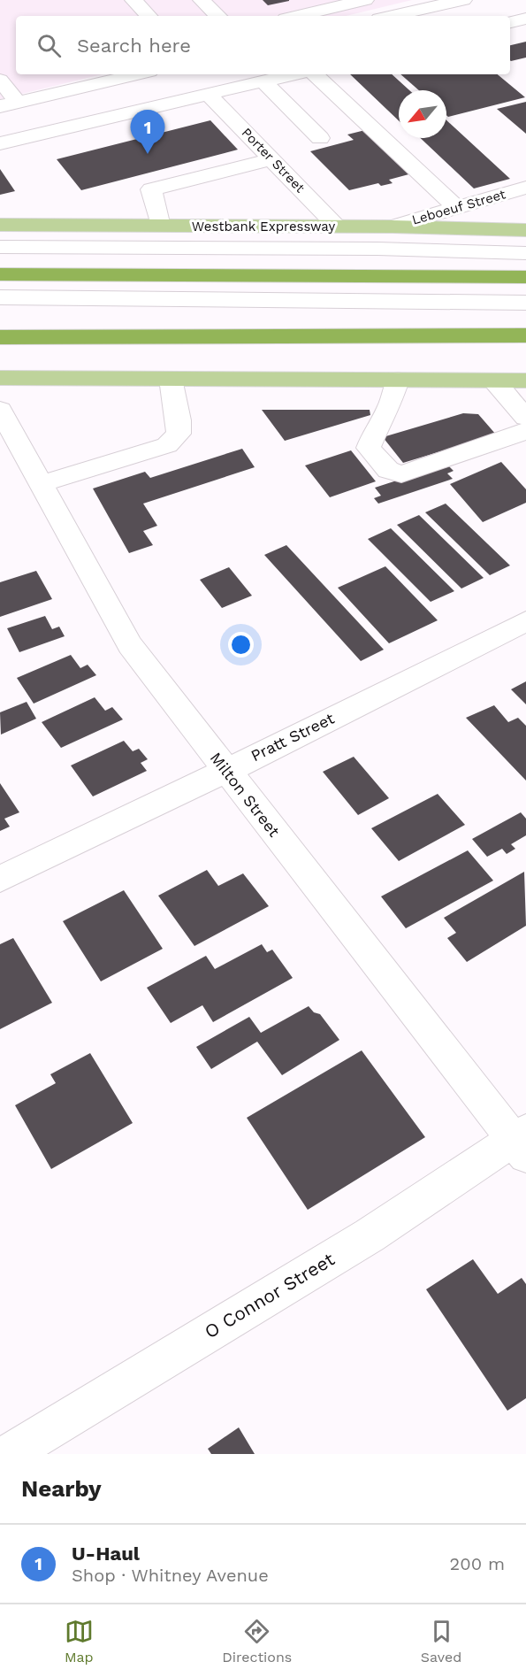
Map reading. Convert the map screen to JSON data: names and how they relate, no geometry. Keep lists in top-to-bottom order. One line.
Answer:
{"streets":{"main road":["Westbank Expressway"],"street":["Porter Street","Leboeuf Street","Pratt Street","Milton Street","O Connor Street"]},"crossings":[["Porter Street","Westbank Expressway"],["Leboeuf Street","Westbank Expressway"],["Pratt Street","Milton Street"],["Milton Street","O Connor Street"]],"north":"bottom left","page":{"search":"Search here","pins":"1","heading":"Nearby","list":[{"mark":"1","name":"U-Haul","note":"Shop · Whitney Avenue","value":"200 m"}],"nav":["Map","Directions","Saved"]}}
